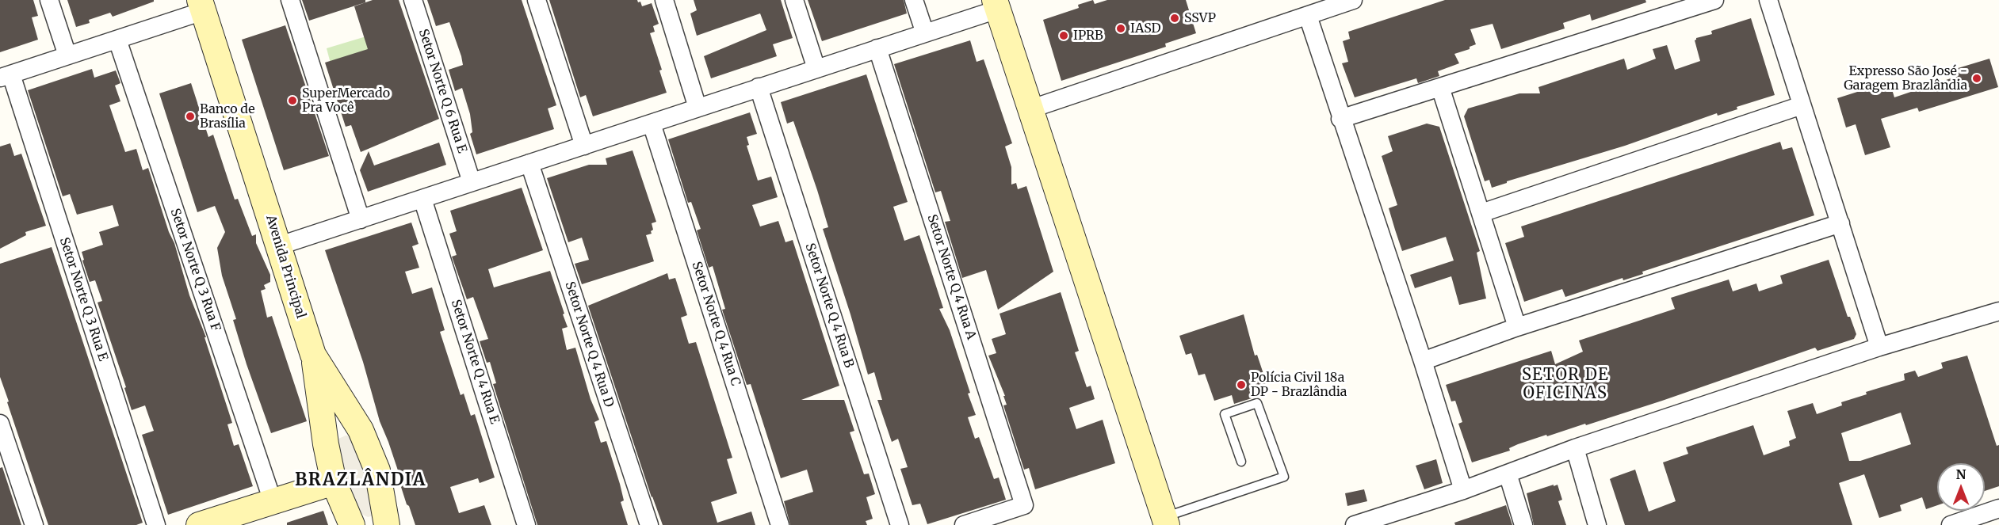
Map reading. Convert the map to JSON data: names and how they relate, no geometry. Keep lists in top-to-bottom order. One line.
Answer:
{"streets":{"street":["Setor Norte Q 6 Rua E","Avenida Principal","Setor Norte Q 3 Rua F","Setor Norte Q 4 Rua A","Setor Norte Q 3 Rua E","Setor Norte Q 4 Rua B","Setor Norte Q 4 Rua C","Setor Norte Q 4 Rua D","Setor Norte Q 4 Rua E"]},"districts":["SETOR DE OFICINAS","BRAZLÂNDIA"],"places":["SSVP","IASD","IPRB","Expresso São José - Garagem Brazlândia","SuperMercado Pra Você","Banco de Brasília","Polícia Civil 18a DP - Brazlândia"],"north":"top"}
